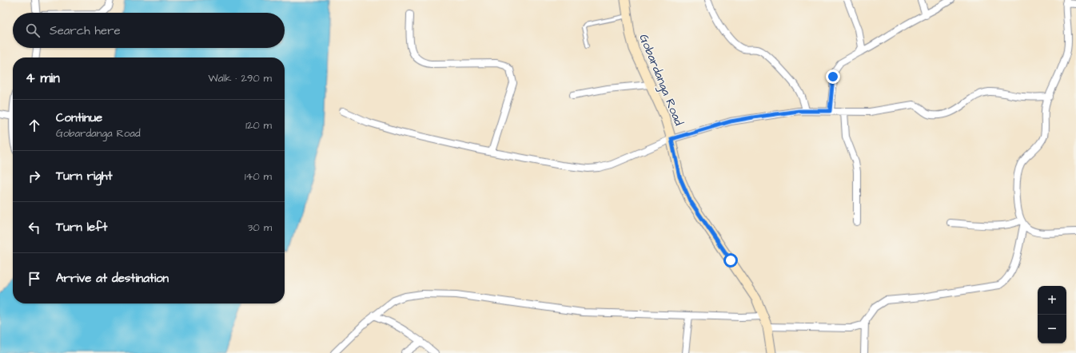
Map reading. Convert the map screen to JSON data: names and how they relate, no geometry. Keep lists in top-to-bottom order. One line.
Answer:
{"streets":{"main road":["Gobardanga Road"]},"page":{"search":"Search here","heading":["4 min","Walk · 290 m"],"list":[["Continue","Gobardanga Road","120 m"],["Turn right","140 m"],["Turn left","30 m"],"Arrive at destination"],"map_buttons":["+","−"]}}
